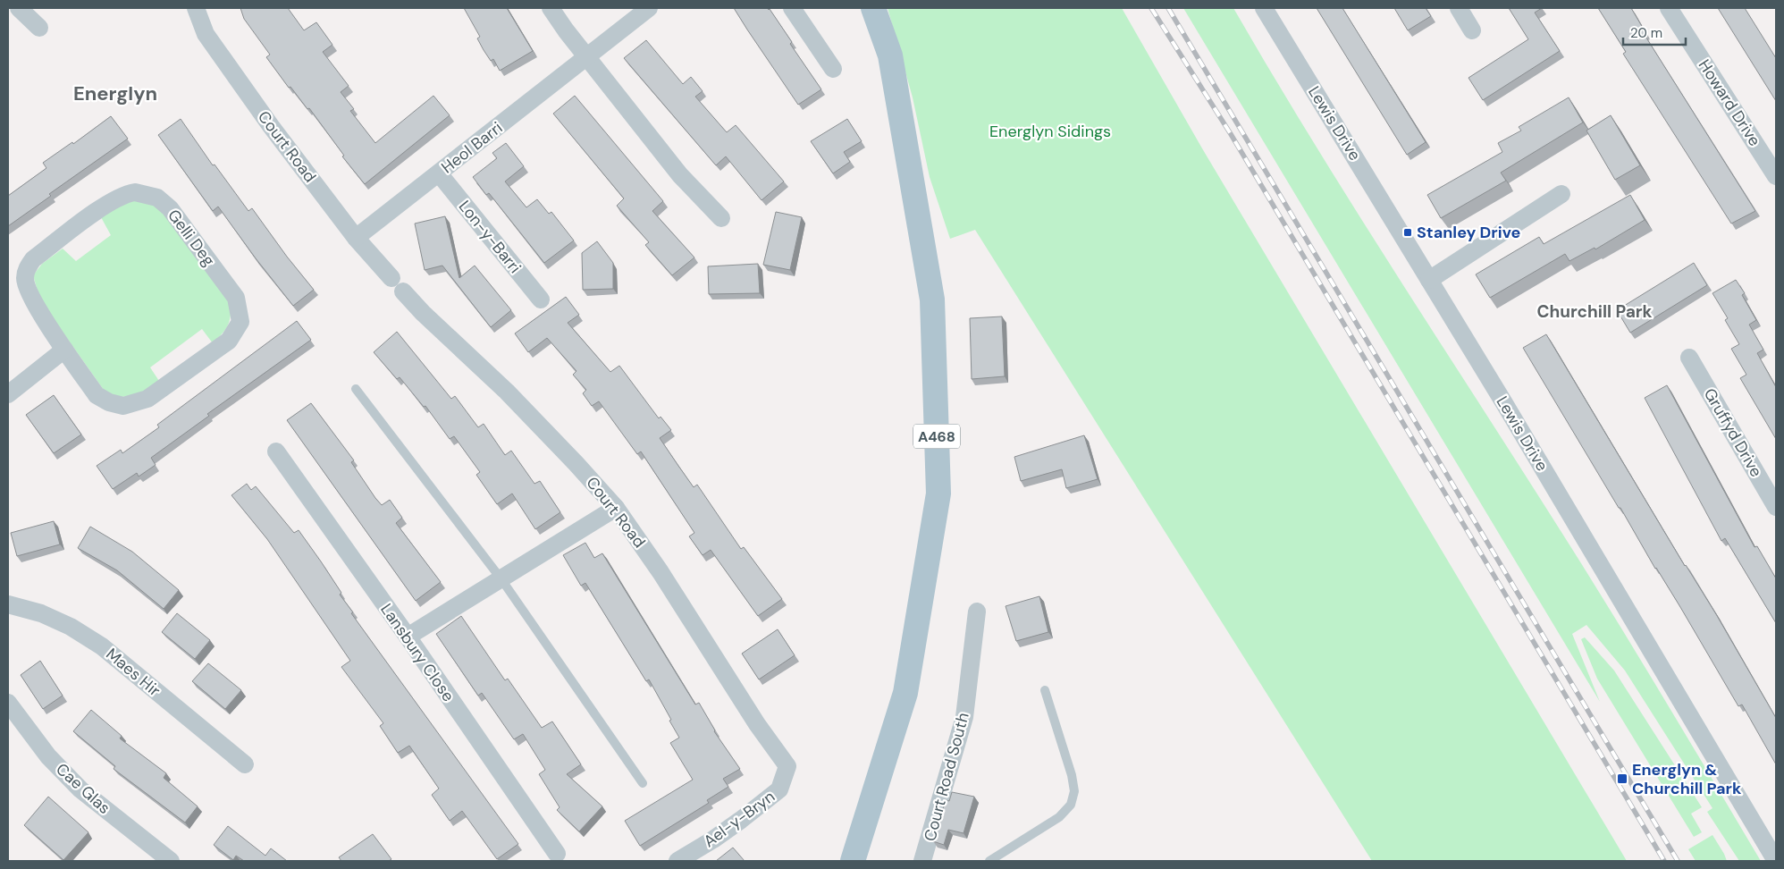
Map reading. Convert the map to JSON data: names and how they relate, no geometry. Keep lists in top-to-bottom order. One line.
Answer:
{"streets":{"main road":["A468"],"street":["Howard Drive","Lewis Drive","Court Road","Heol Barri","Lon-y-Barri","Gelli Deg","Gruffyd Drive","Lansbury Close","Maes Hir","Court Road South","Cae Glas","Ael-y-Bryn"]},"crossings":[["Court Road","Heol Barri"],["Court Road","Ael-y-Bryn"],["Heol Barri","Lon-y-Barri"]],"districts":["Energlyn","Churchill Park"],"parks":["Energlyn Sidings"],"places":{"transit":["Stanley Drive","Energlyn & Churchill Park"]},"scale_bar":"20 m"}
